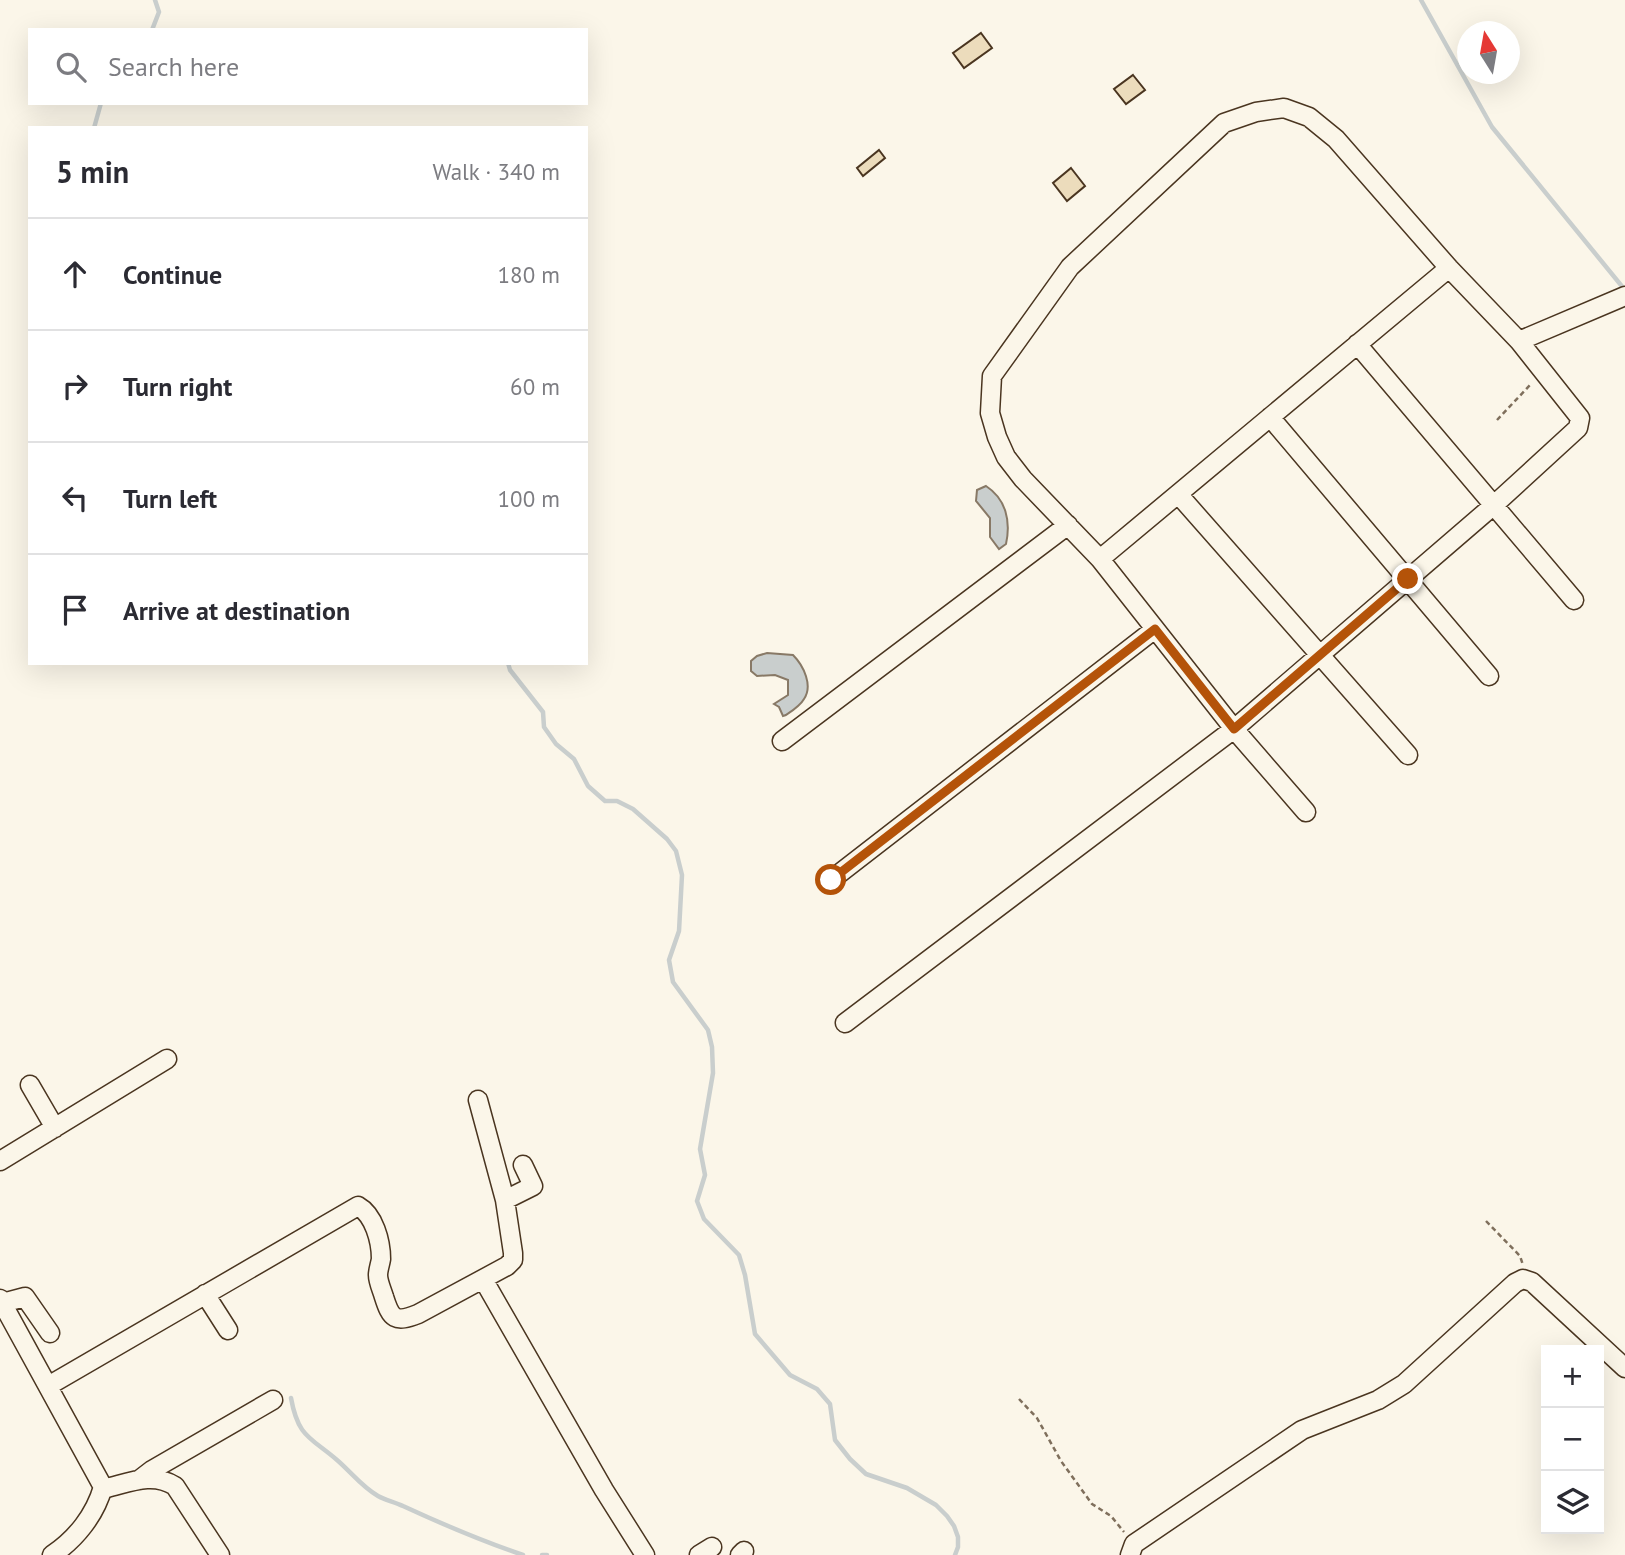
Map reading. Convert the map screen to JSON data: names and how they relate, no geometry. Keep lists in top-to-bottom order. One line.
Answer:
{"north":"top","page":{"search":"Search here","heading":["5 min","Walk · 340 m"],"list":[["Continue","180 m"],["Turn right","60 m"],["Turn left","100 m"],"Arrive at destination"],"map_buttons":["+","−"]}}
